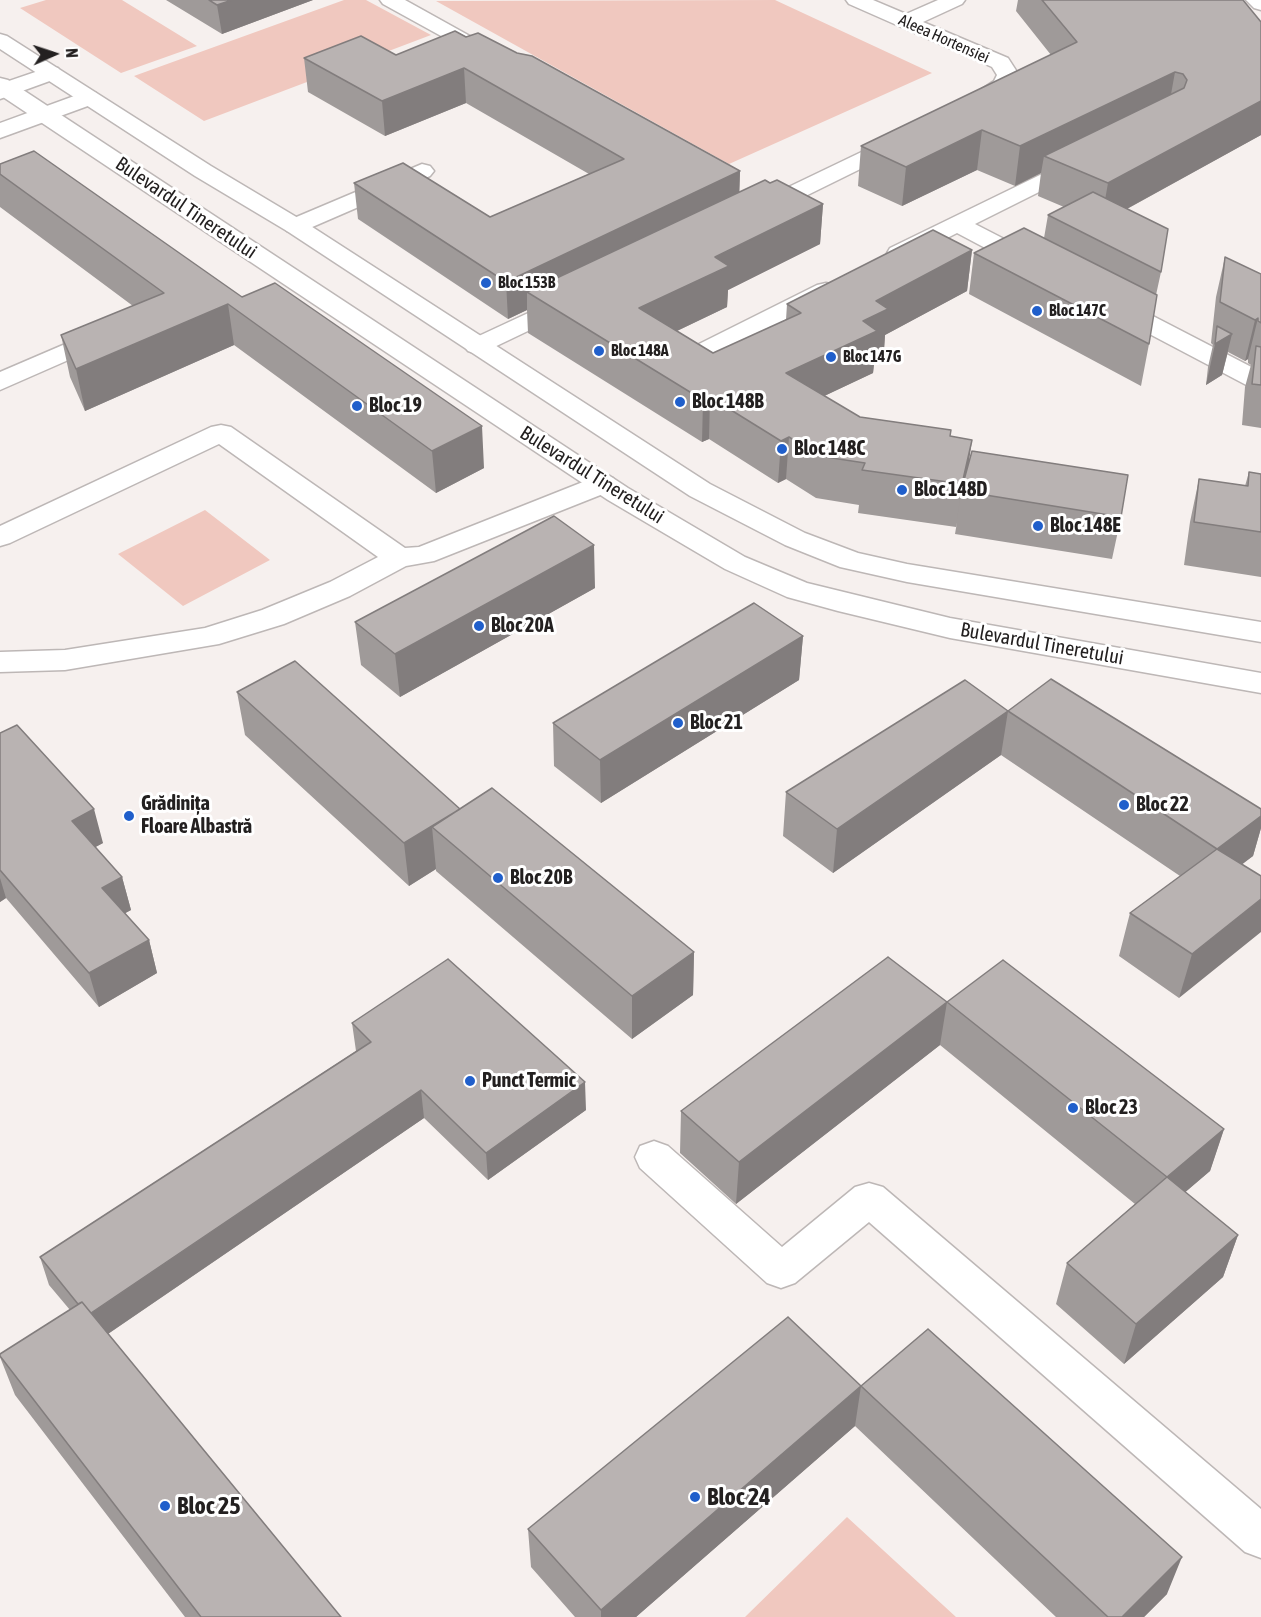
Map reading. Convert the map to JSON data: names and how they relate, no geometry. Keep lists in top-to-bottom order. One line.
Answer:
{"streets":{"main road":["Aleea Hortensiei","Bulevardul Tineretului"]},"places":["Bloc 153B","Bloc 147C","Bloc 148A","Bloc 147G","Bloc 148B","Bloc 19","Bloc 148C","Bloc 148D","Bloc 148E","Bloc 20A","Bloc 21","Bloc 22","Grădinița Floare Albastră","Bloc 20B","Punct Termic","Bloc 23","Bloc 24","Bloc 25"],"north":"right"}
